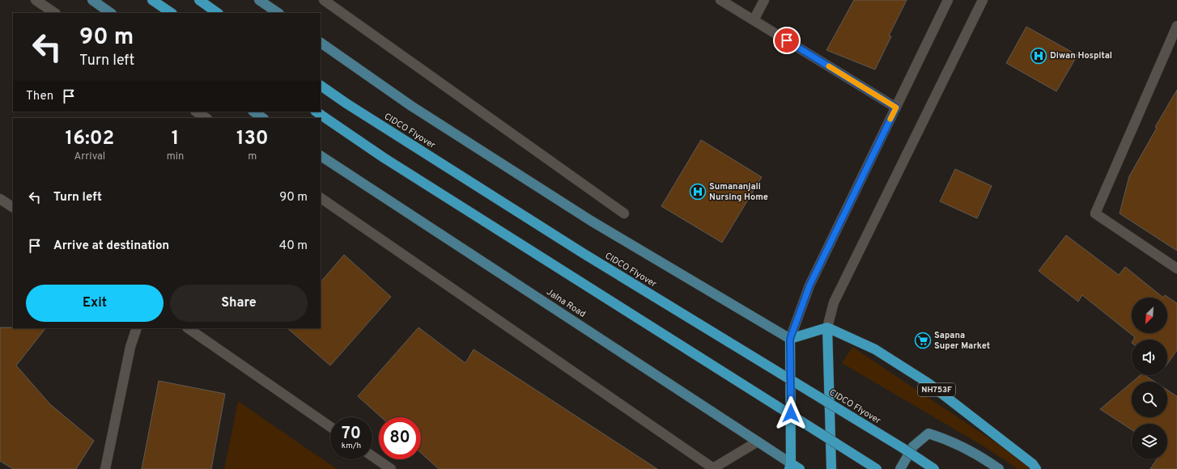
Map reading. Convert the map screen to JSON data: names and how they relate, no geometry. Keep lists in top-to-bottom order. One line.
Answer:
{"streets":{"highway":["CIDCO Flyover","Jalna Road","NH753F"]},"places":{"hospital":["Diwan Hospital","Sumananjali Nursing Home"],"supermarket":["Sapana Super Market"]},"north":"bottom left","page":{"turn":["90 m","Turn left"],"then":"Then","eta":["16:02","Arrival","1","min","130","m"],"list":[{"name":"Turn left","value":"90 m"},{"name":"Arrive at destination","value":"40 m"}],"buttons":["Exit","Share"],"speed":"70 km/h","limit":"80"}}
